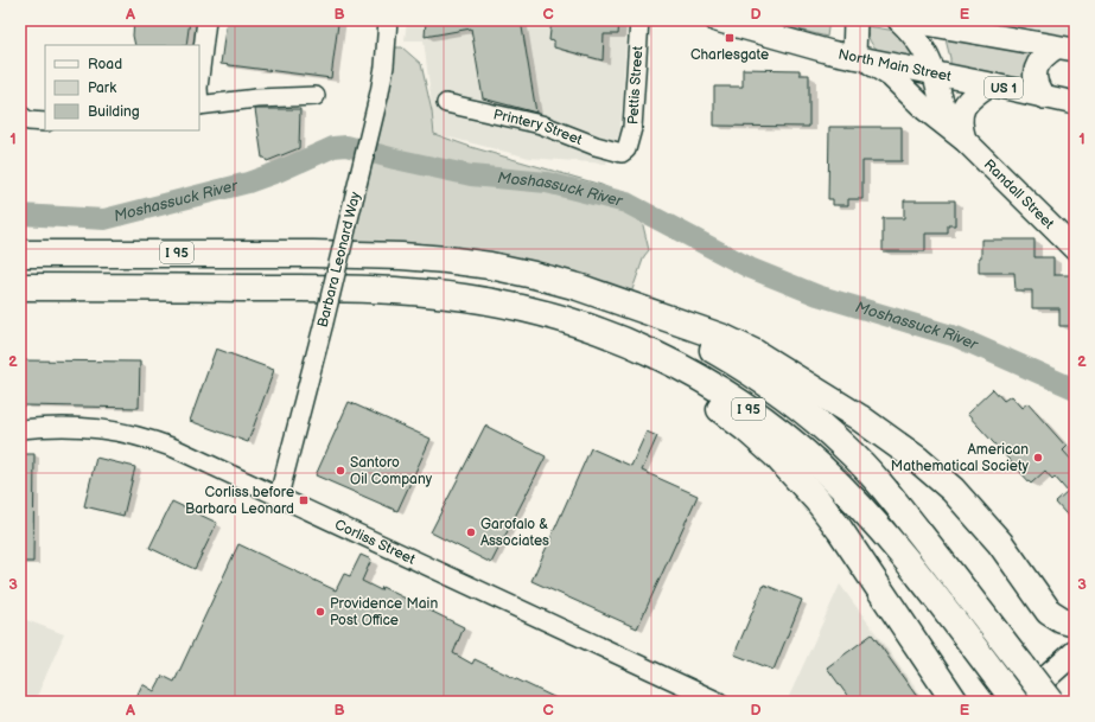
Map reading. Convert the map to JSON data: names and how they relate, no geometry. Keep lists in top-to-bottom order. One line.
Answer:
{"streets":{"highway":["I 95"],"main road":["North Main Street","US 1","Randall Street"],"street":["Pettis Street","Printery Street","Barbara Leonard Way","Corliss Street"]},"crossings":[["North Main Street","Randall Street"],["Pettis Street","Printery Street"],["Barbara Leonard Way","Corliss Street"]],"water":["Moshassuck River"],"places":{"transit":["Charlesgate","Corliss before Barbara Leonard"],"other":["American Mathematical Society","Santoro Oil Company","Garofalo & Associates","Providence Main Post Office"]},"legend":["Road","Park","Building"],"grid":{"columns":["A","B","C","D","E"],"rows":["1","2","3"]}}
